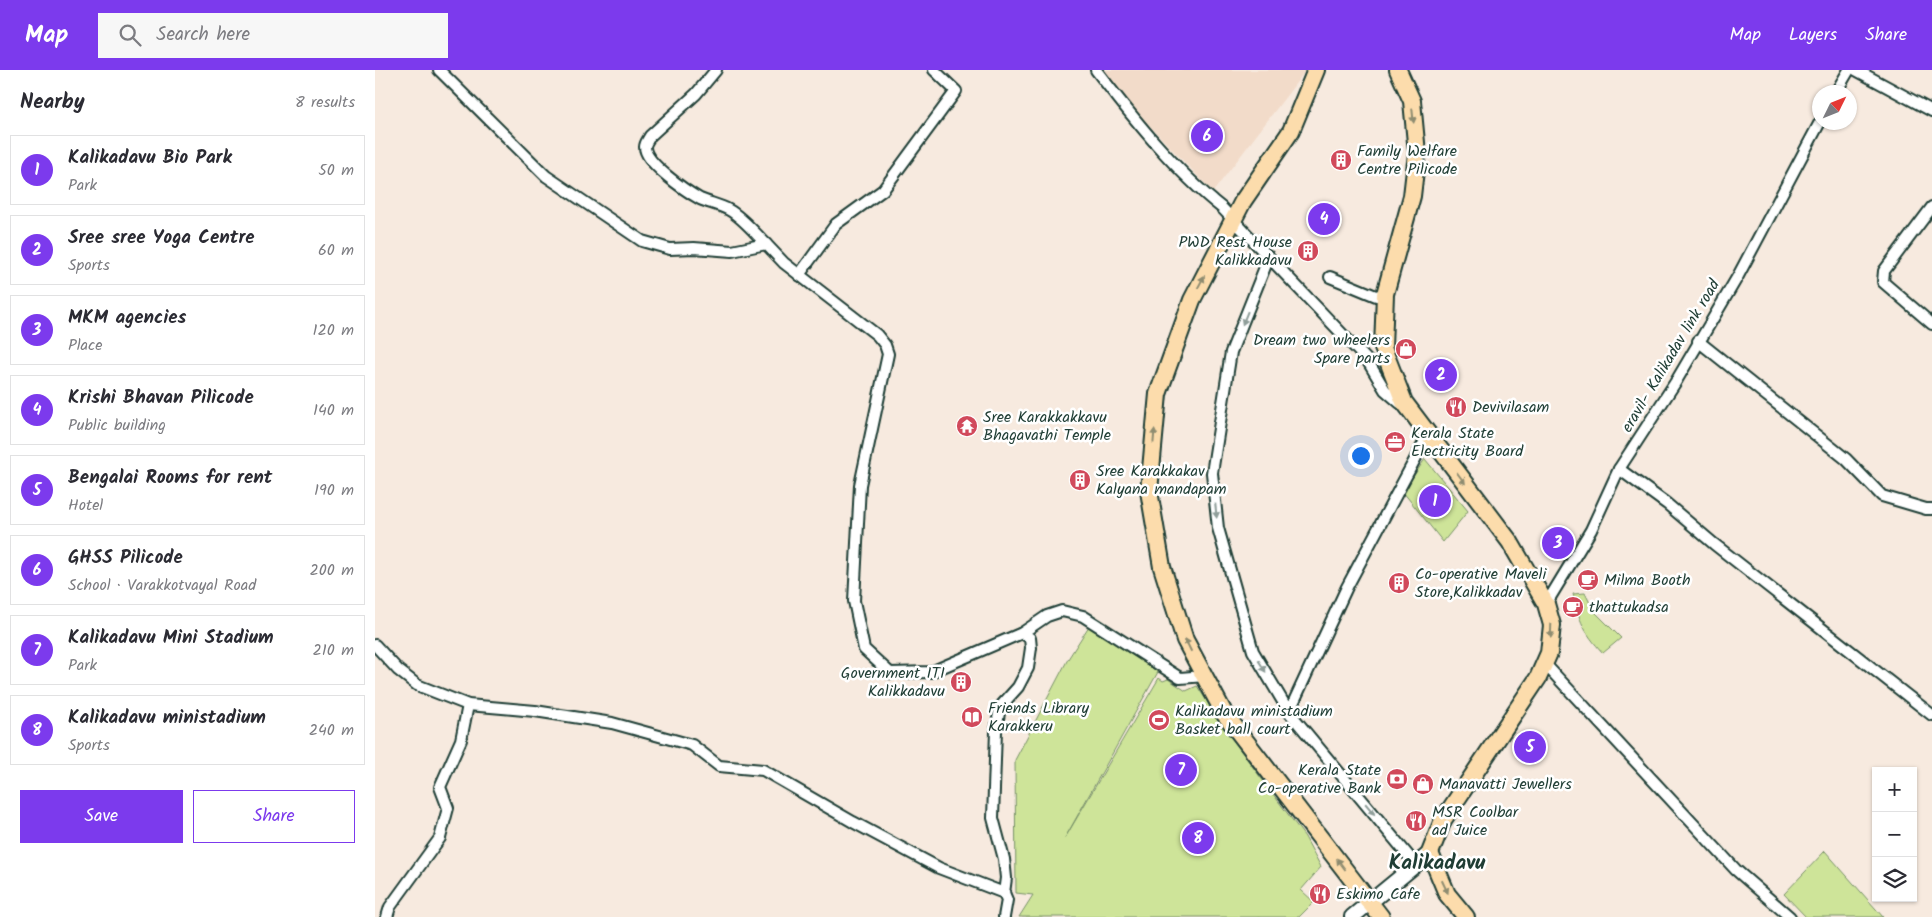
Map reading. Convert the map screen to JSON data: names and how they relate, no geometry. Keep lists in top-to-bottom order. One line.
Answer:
{"streets":{"street":["eravil- Kalikadav link road"]},"districts":["Kalikadavu"],"places":{"building":["Family Welfare Centre Pilicode","PWD Rest House Kalikkadavu","Sree Karakkakav Kalyana mandapam","Co-operative Maveli Store,Kalikkadav","Government ITI Kalikkadavu"],"shop":["Dream two wheelers Spare parts","Manavatti Jewellers"],"restaurant":["Devivilasam","MSR Coolbar ad Juice","Eskimo Cafe"],"temple":["Sree Karakkakkavu Bhagavathi Temple"],"office":["Kerala State Electricity Board"],"cafe":["Milma Booth","thattukadsa"],"library":["Friends Library Karakkeru"],"sports":["Kalikadavu ministadium Basket ball court"],"bank":["Kerala State Co-operative Bank"]},"north":"top right","page":{"header":"Map","search":"Search here","nav":["Map","Layers","Share"],"heading":["Nearby","8 results"],"pins":["6","4","2","1","3","5","7","8"],"list":[{"mark":"1","name":"Kalikadavu Bio Park","note":"Park","value":"50 m"},{"mark":"2","name":"Sree sree Yoga Centre","note":"Sports","value":"60 m"},{"mark":"3","name":"MKM agencies","note":"Place","value":"120 m"},{"mark":"4","name":"Krishi Bhavan Pilicode","note":"Public building","value":"140 m"},{"mark":"5","name":"Bengalai Rooms for rent","note":"Hotel","value":"190 m"},{"mark":"6","name":"GHSS Pilicode","note":"School · Varakkotvayal Road","value":"200 m"},{"mark":"7","name":"Kalikadavu Mini Stadium","note":"Park","value":"210 m"},{"mark":"8","name":"Kalikadavu ministadium","note":"Sports","value":"240 m"}],"map_buttons":["+","−"],"buttons":["Save","Share"]}}
